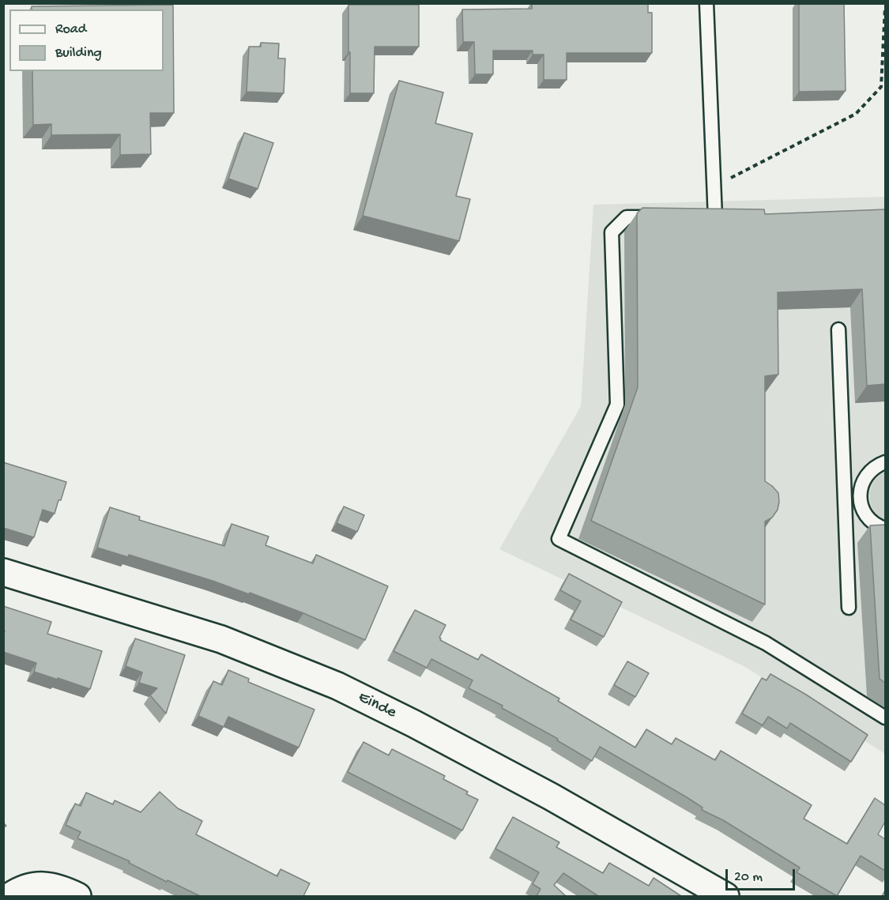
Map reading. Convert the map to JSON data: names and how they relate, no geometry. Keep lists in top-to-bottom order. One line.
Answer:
{"streets":{"street":["Einde"]},"legend":["Road","Building"],"scale_bar":"20 m"}
